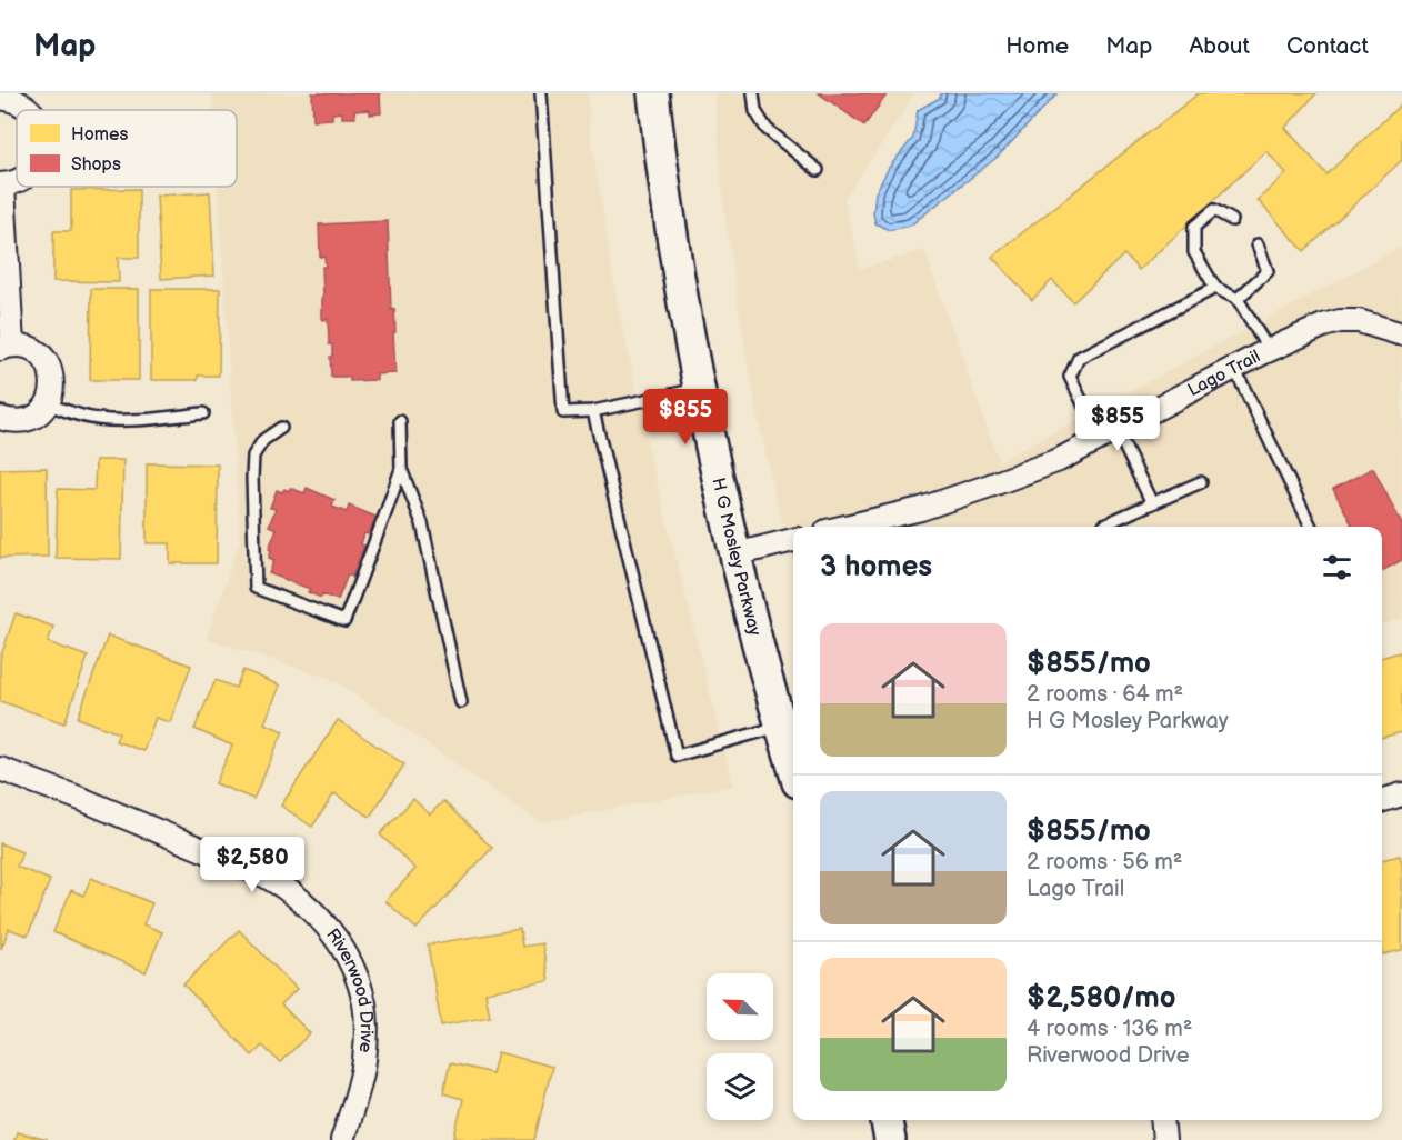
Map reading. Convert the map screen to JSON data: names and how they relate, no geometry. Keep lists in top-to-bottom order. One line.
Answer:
{"streets":{"main road":["H G Mosley Parkway"],"street":["Lago Trail","Riverwood Drive"]},"legend":["Homes","Shops"],"north":"top left","page":{"header":"Map","nav":["Home","Map","About","Contact"],"price":["$855","$855","$2,580"],"heading":"3 homes","list":[{"name":"$855/mo","note":"2 rooms · 64 m² · H G Mosley Parkway"},{"name":"$855/mo","note":"2 rooms · 56 m² · Lago Trail"},{"name":"$2,580/mo","note":"4 rooms · 136 m² · Riverwood Drive"}]}}
